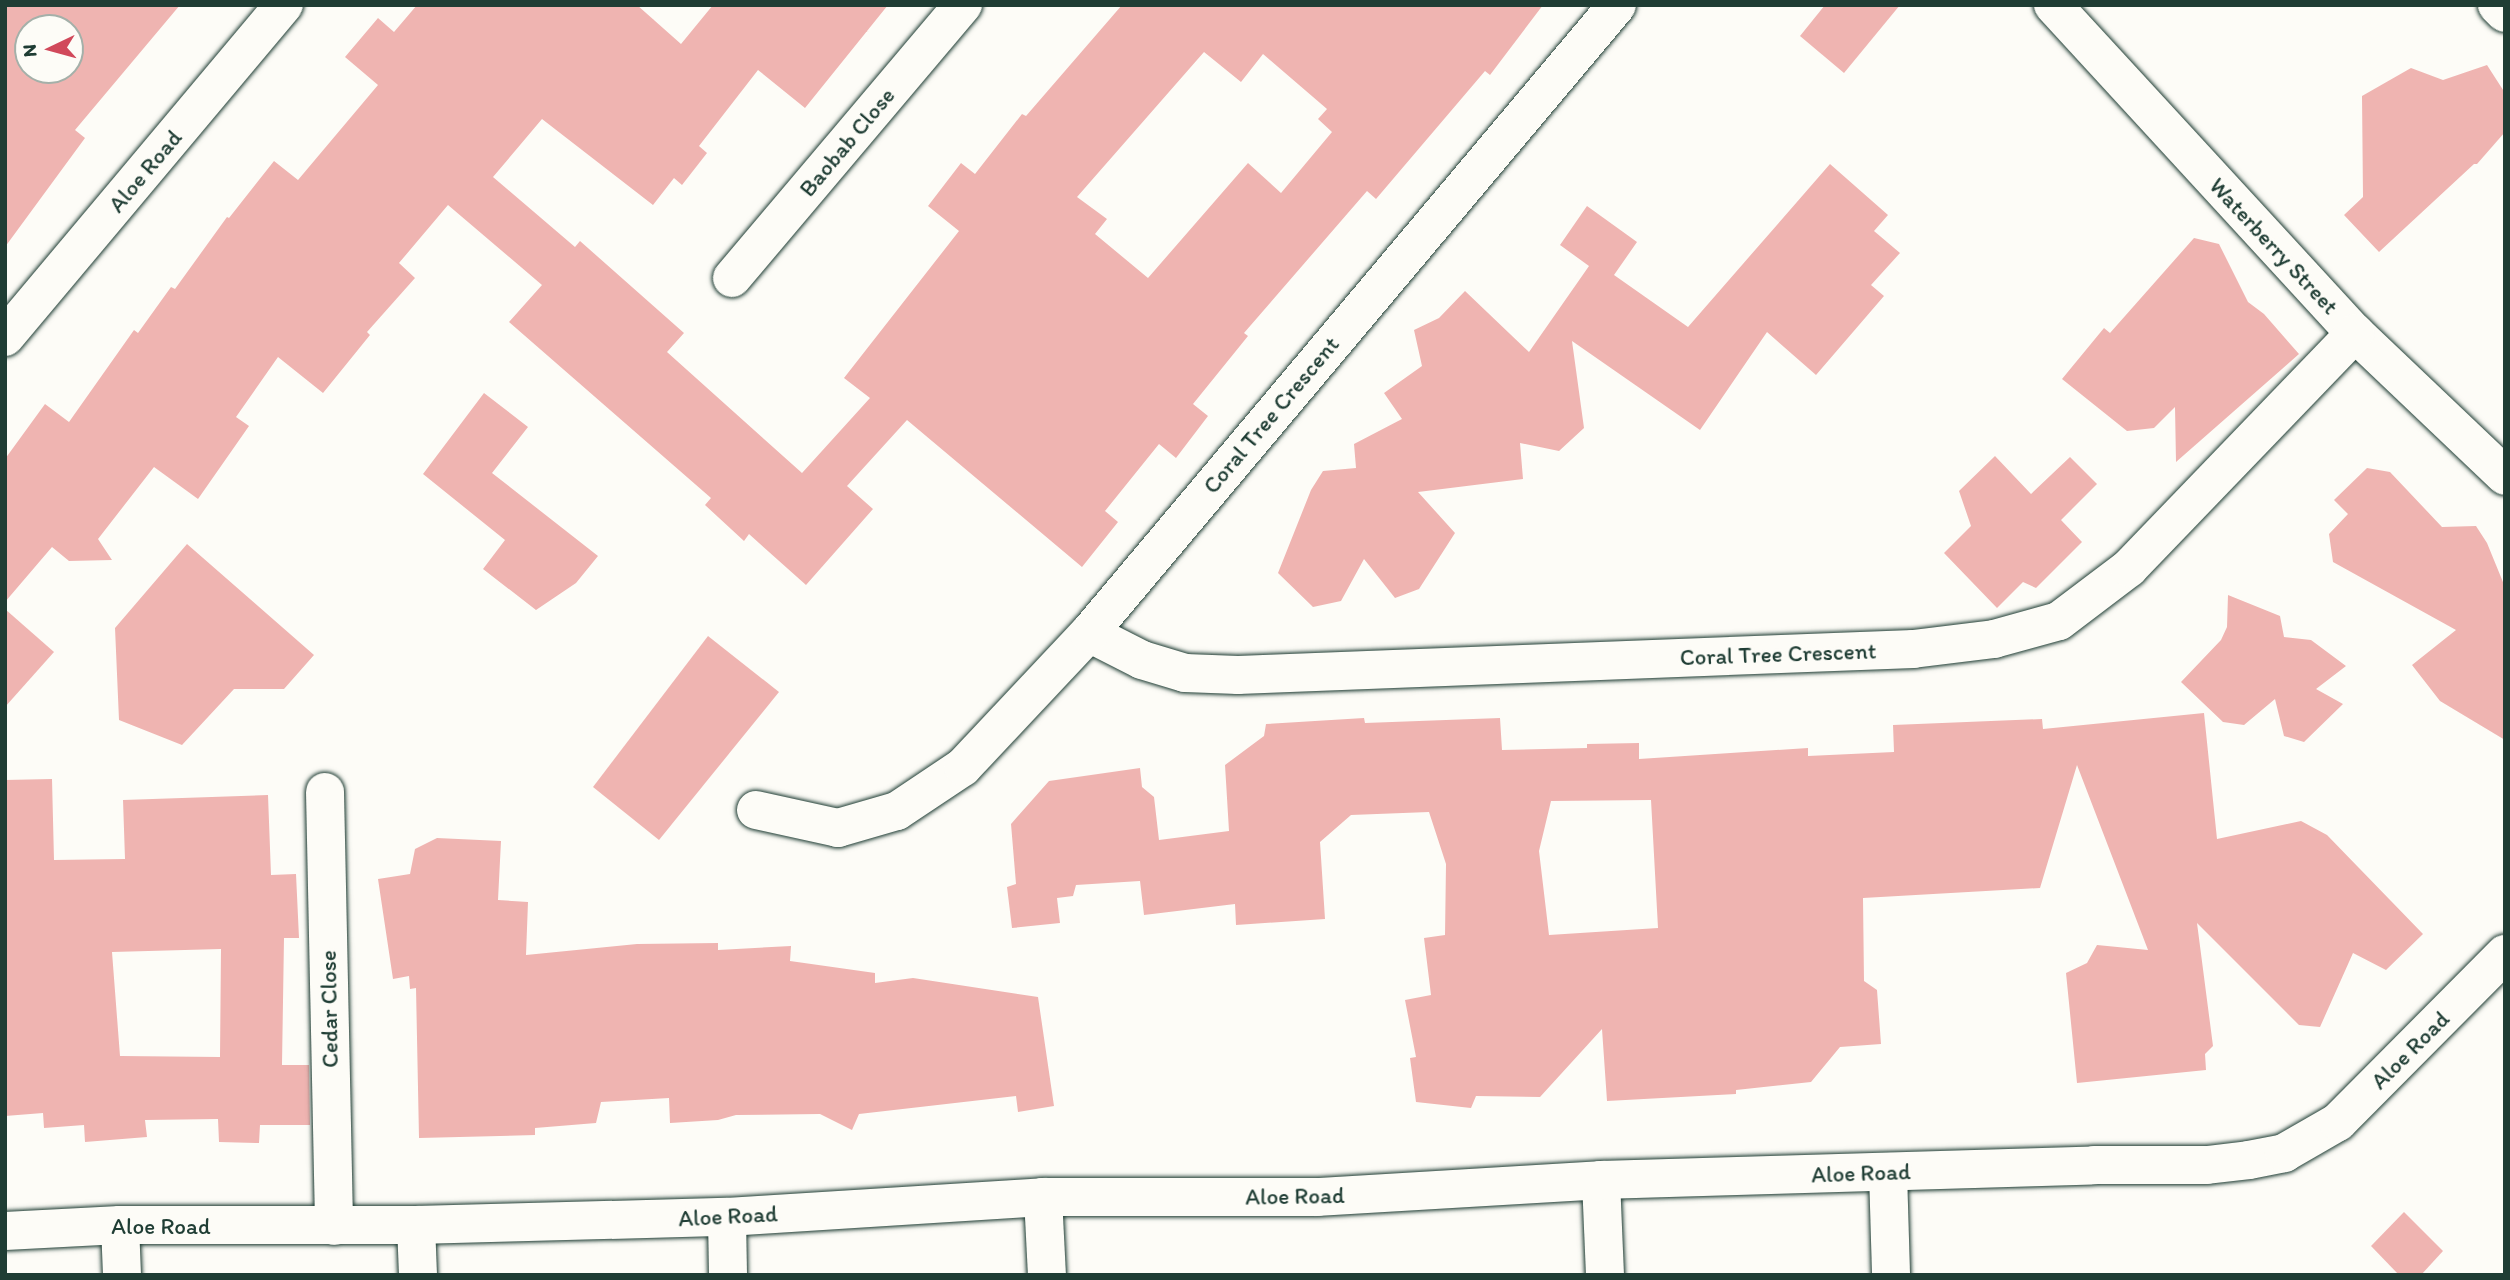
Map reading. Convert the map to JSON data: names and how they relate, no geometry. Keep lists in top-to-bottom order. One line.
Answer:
{"streets":{"street":["Baobab Close","Aloe Road","Waterberry Street","Coral Tree Crescent","Cedar Close"]},"crossings":[["Aloe Road","Cedar Close"],["Waterberry Street","Coral Tree Crescent"]],"north":"left"}
